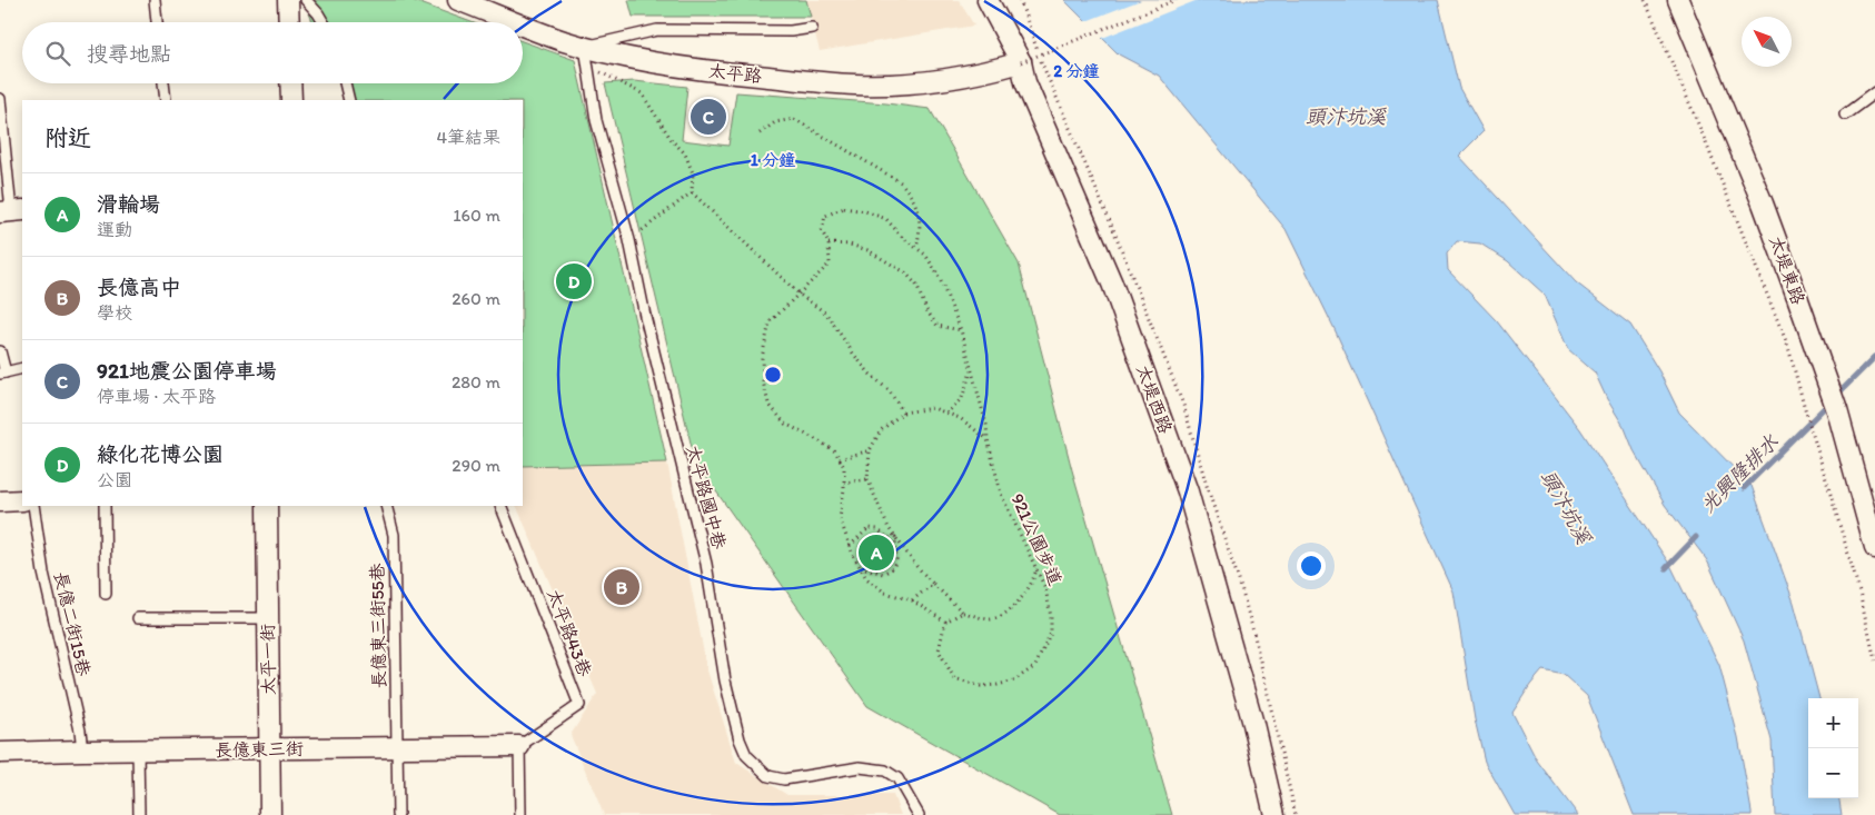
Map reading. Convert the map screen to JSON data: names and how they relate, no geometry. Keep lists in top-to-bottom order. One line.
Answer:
{"streets":{"street":["太平路","太堤東路","太堤西路","太平一街","長億東三街"],"lane":["太平路國中巷","長億二街15巷","長億東三街55巷","太平路43巷"],"path":["921公園步道"]},"crossings":[["太平路","太堤西路"],["太平路","太平路國中巷"],["長億二街15巷","長億東三街"],["長億東三街55巷","長億東三街"],["太平路43巷","長億東三街"],["太平一街","長億東三街"]],"water":["頭汴坑溪","光興隆排水"],"north":"top left","page":{"search":"搜尋地點","pins":["C","D","A","B"],"heading":["附近","4筆結果"],"list":[{"mark":"A","name":"滑輪場","note":"運動","value":"160 m"},{"mark":"B","name":"長億高中","note":"學校","value":"260 m"},{"mark":"C","name":"921地震公園停車場","note":"停車場 · 太平路","value":"280 m"},{"mark":"D","name":"綠化花博公園","note":"公園","value":"290 m"}],"map_buttons":["+","−"]},"rings":["2 分鐘","1 分鐘"]}
